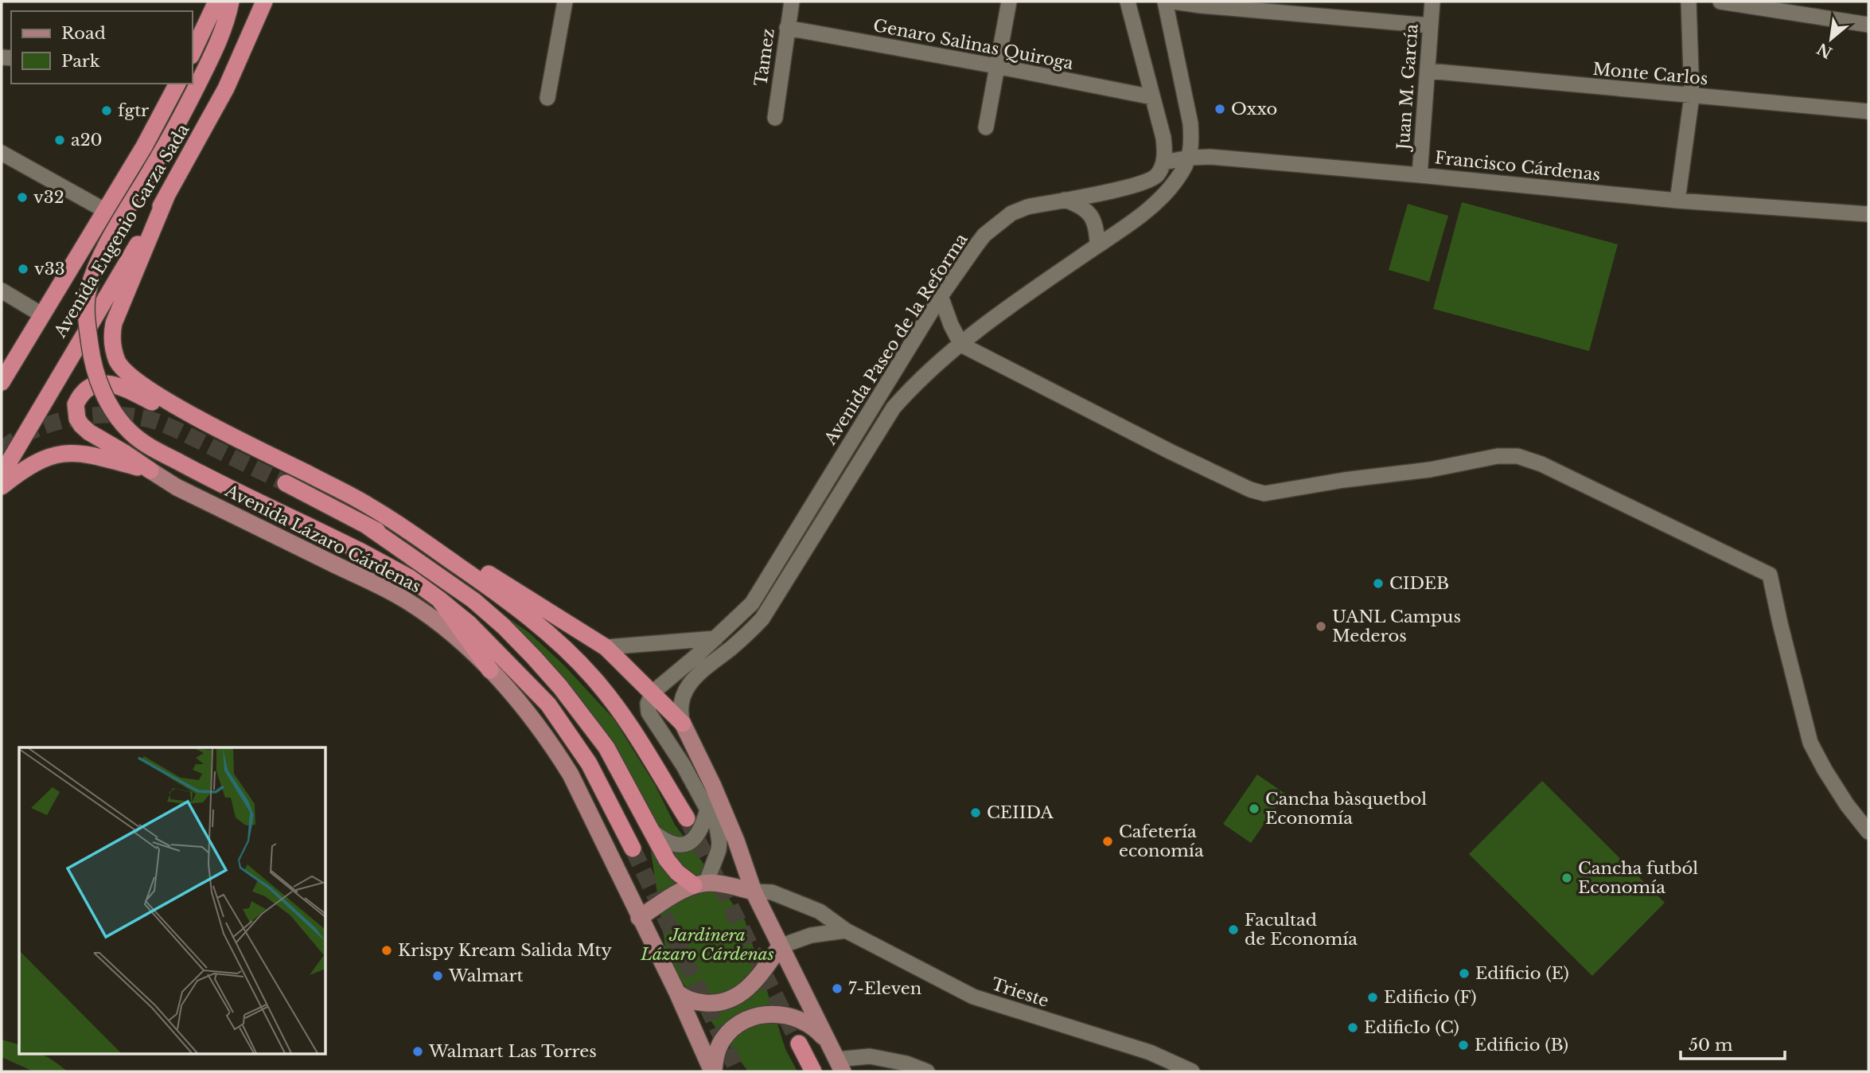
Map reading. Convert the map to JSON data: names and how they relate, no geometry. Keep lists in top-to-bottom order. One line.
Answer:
{"streets":{"highway":["Avenida Eugenio Garza Sada","Avenida Lázaro Cárdenas"],"street":["Genaro Salinas Quiroga","Tamez","Monte Carlos","Juan M. García","Francisco Cárdenas","Avenida Paseo de la Reforma","Trieste"]},"crossings":[["Genaro Salinas Quiroga","Tamez"],["Monte Carlos","Juan M. García"],["Juan M. García","Francisco Cárdenas"],["Francisco Cárdenas","Avenida Paseo de la Reforma"],["Avenida Lázaro Cárdenas","Trieste"]],"parks":["Jardinera Lázaro Cárdenas"],"places":["Oxxo","fgtr","a20","v32","v33","CIDEB","UANL Campus Mederos","Cancha bàsquetbol Economía","CEIIDA","Cafetería economía","Cancha futból Economía","Facultad de Economía","Krispy Kream Salida Mty","Edificio (E)","Walmart","7-Eleven","Edificio (F)","EdificIo (C)","Edificio (B)","Walmart Las Torres"],"legend":["Road","Park"],"scale_bar":"50 m","north":"bottom left"}
